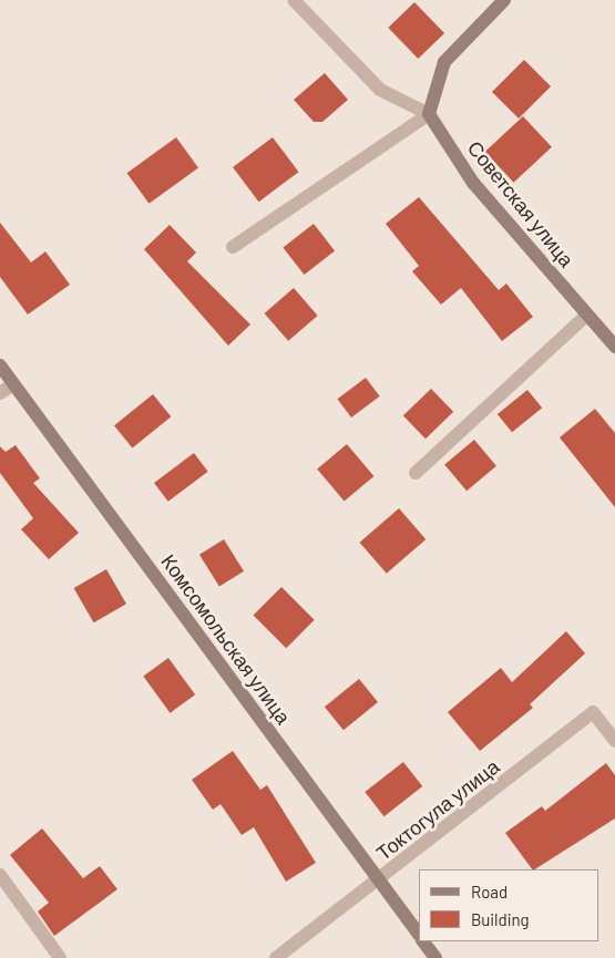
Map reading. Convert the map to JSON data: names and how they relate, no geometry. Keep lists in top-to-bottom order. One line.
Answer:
{"streets":{"street":["Советская улица","Комсомольская улица","Токтогула улица"]},"crossings":[["Комсомольская улица","Токтогула улица"]],"legend":["Road","Building"]}
